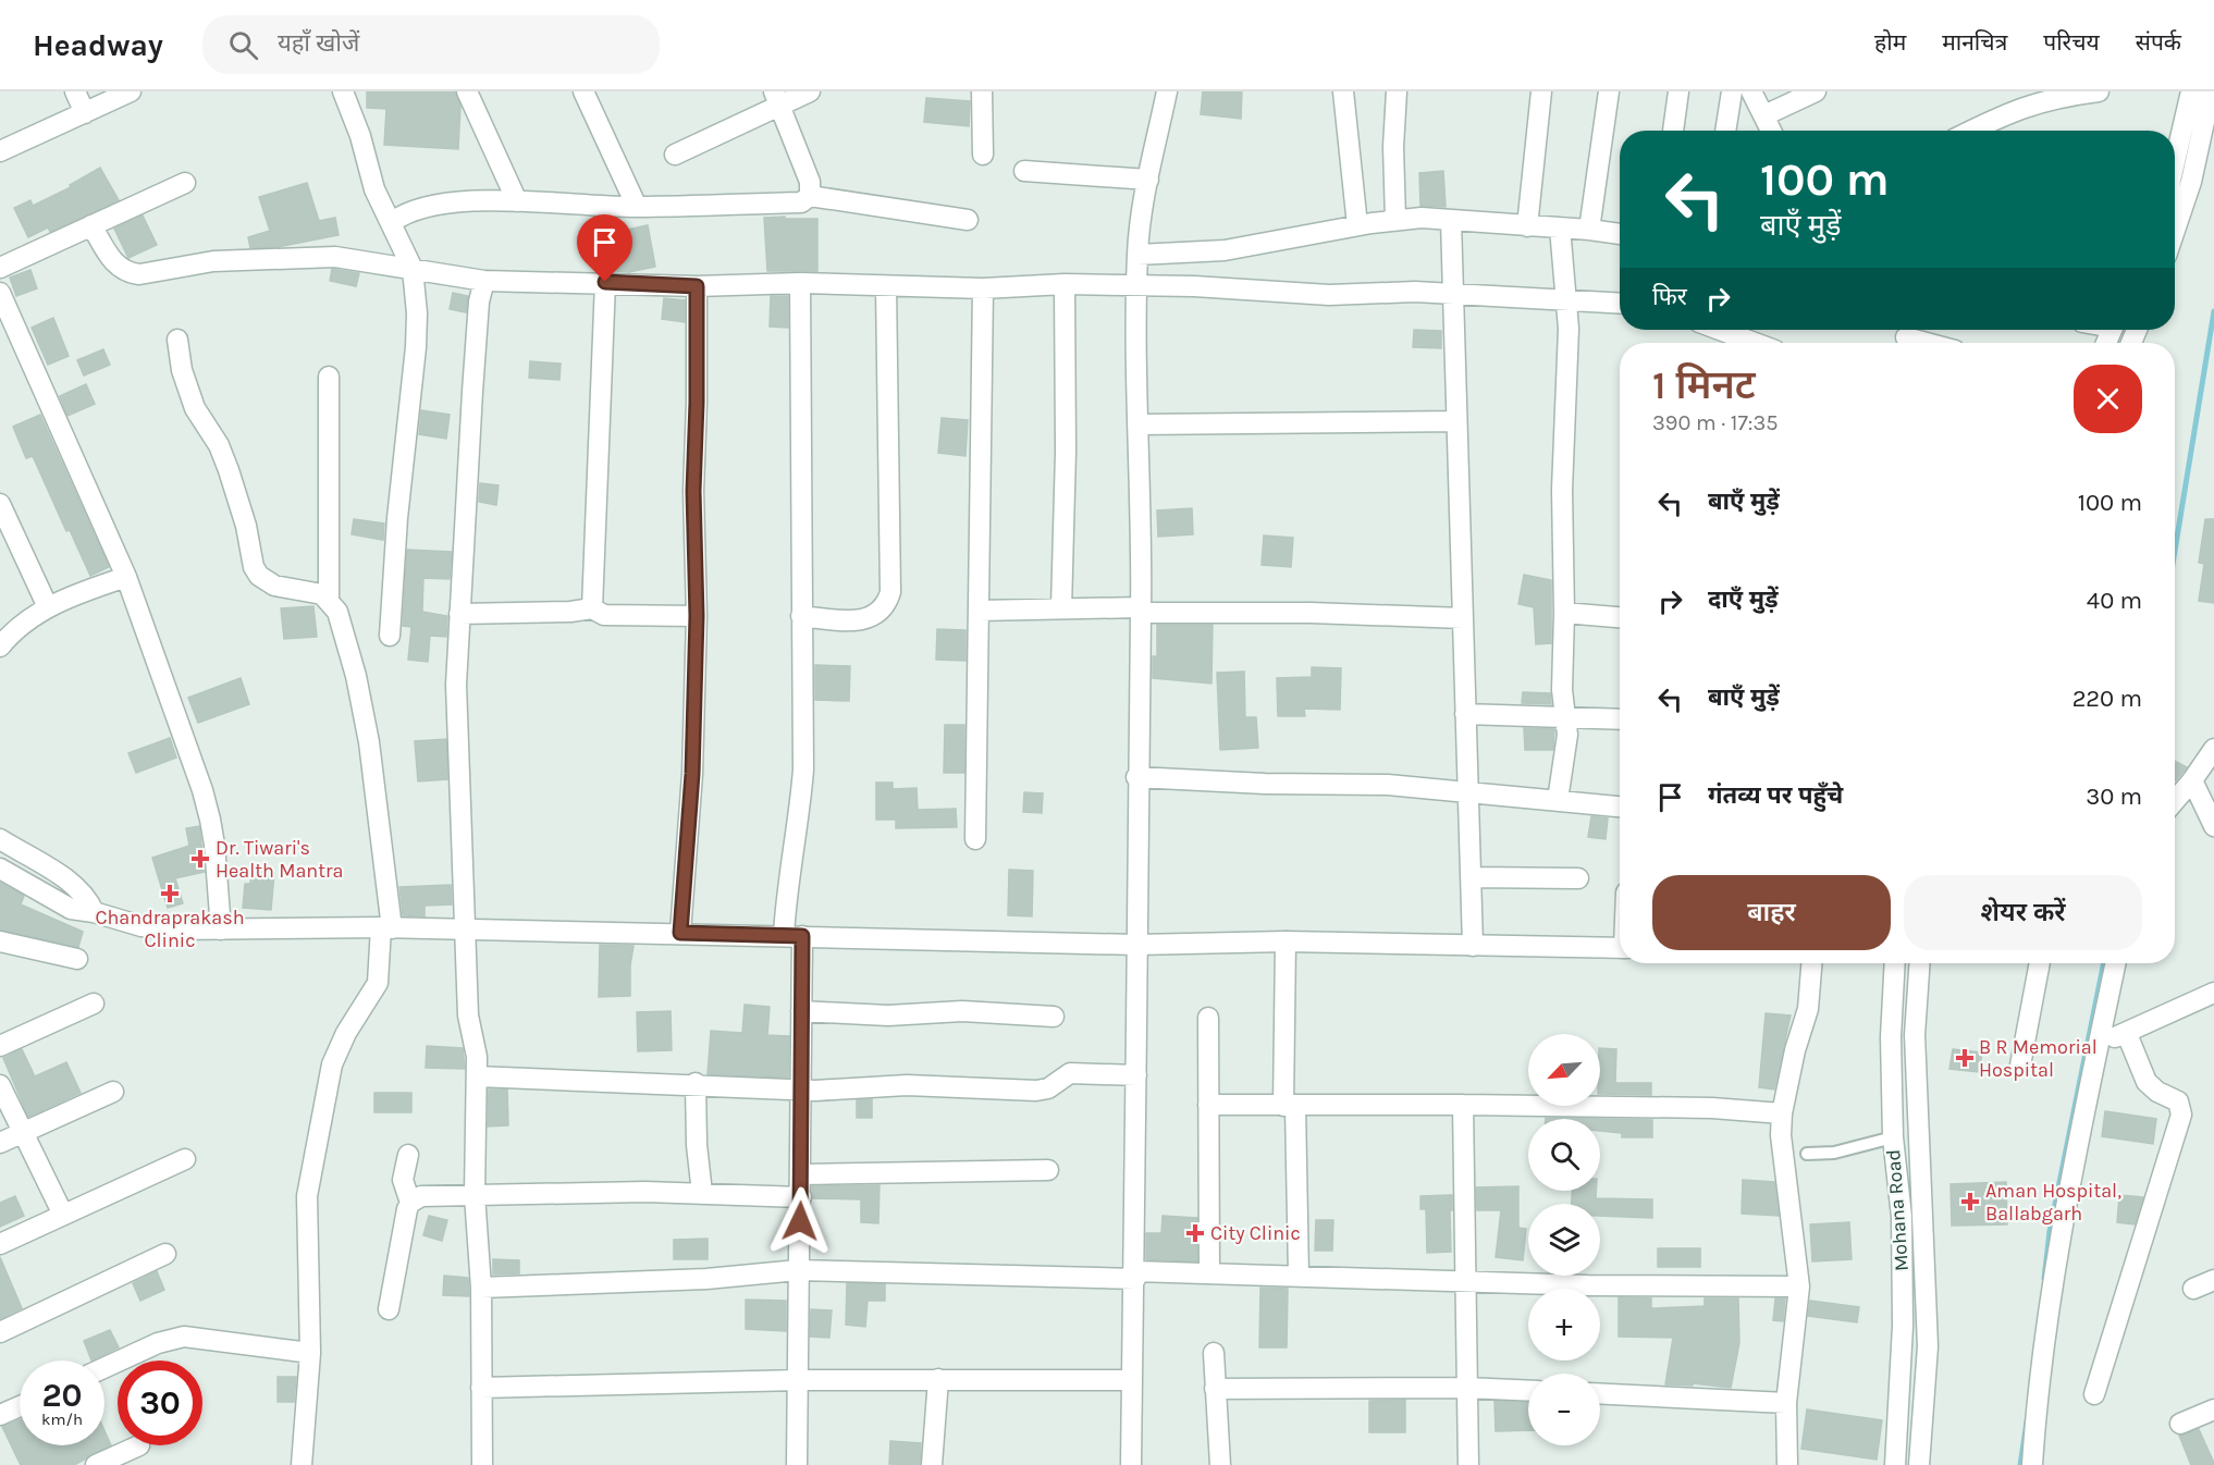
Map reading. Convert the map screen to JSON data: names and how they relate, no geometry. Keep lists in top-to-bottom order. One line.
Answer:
{"streets":{"street":["Mohana Road"]},"places":{"health":["Dr. Tiwari's Health Mantra","Chandraprakash Clinic","B R Memorial Hospital","Aman Hospital, Ballabgarh","City Clinic"]},"north":"bottom left","page":{"header":"Headway","search":"यहाँ खोजें","nav":["होम","मानचित्र","परिचय","संपर्क"],"turn":["100 m","बाएँ मुड़ें"],"then":"फिर","heading":["1 मिनट","390 m · 17:35"],"list":[{"name":"बाएँ मुड़ें","value":"100 m"},{"name":"दाएँ मुड़ें","value":"40 m"},{"name":"बाएँ मुड़ें","value":"220 m"},{"name":"गंतव्य पर पहुँचे","value":"30 m"}],"buttons":["बाहर","शेयर करें"],"map_buttons":["+","−"],"speed":"20 km/h","limit":"30"}}
